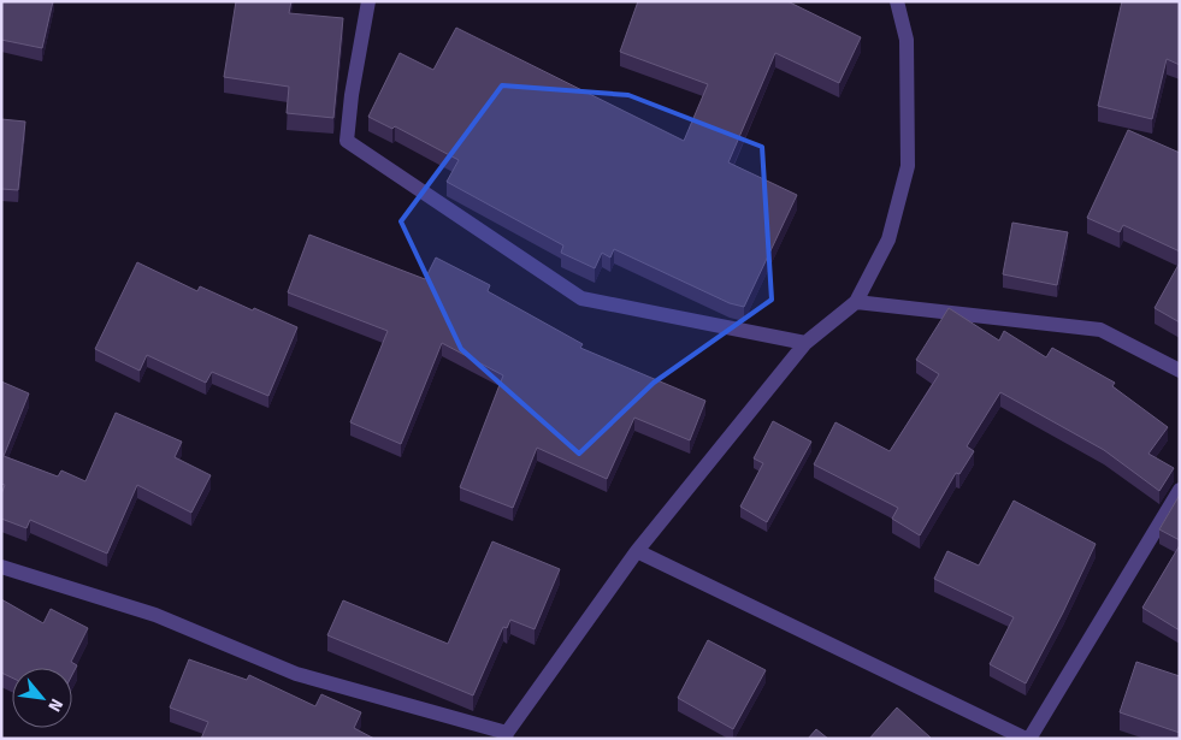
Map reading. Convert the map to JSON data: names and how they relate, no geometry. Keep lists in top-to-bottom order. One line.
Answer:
{"north":"bottom right"}
